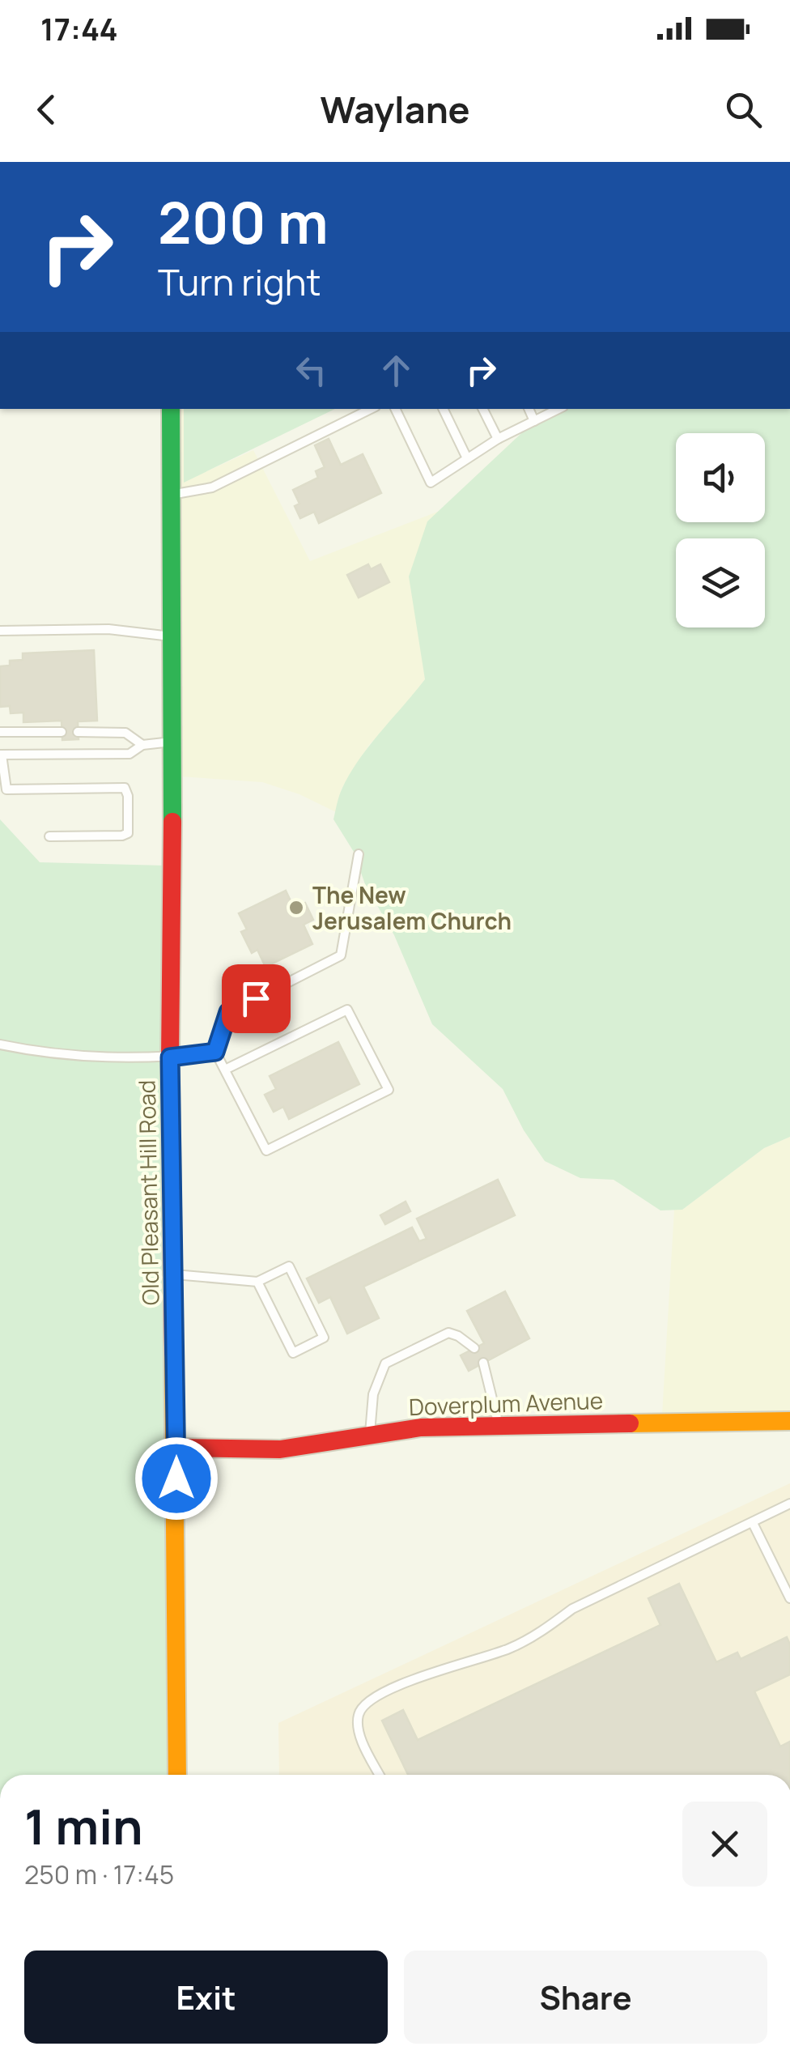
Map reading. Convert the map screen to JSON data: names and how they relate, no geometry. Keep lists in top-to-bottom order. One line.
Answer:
{"streets":{"street":["Old Pleasant Hill Road","Doverplum Avenue"]},"crossings":[["Old Pleasant Hill Road","Doverplum Avenue"]],"places":["The New Jerusalem Church"],"page":{"status":"17:44","header":"Waylane","turn":["200 m","Turn right"],"heading":["1 min","250 m · 17:45"],"buttons":["Exit","Share"]}}
